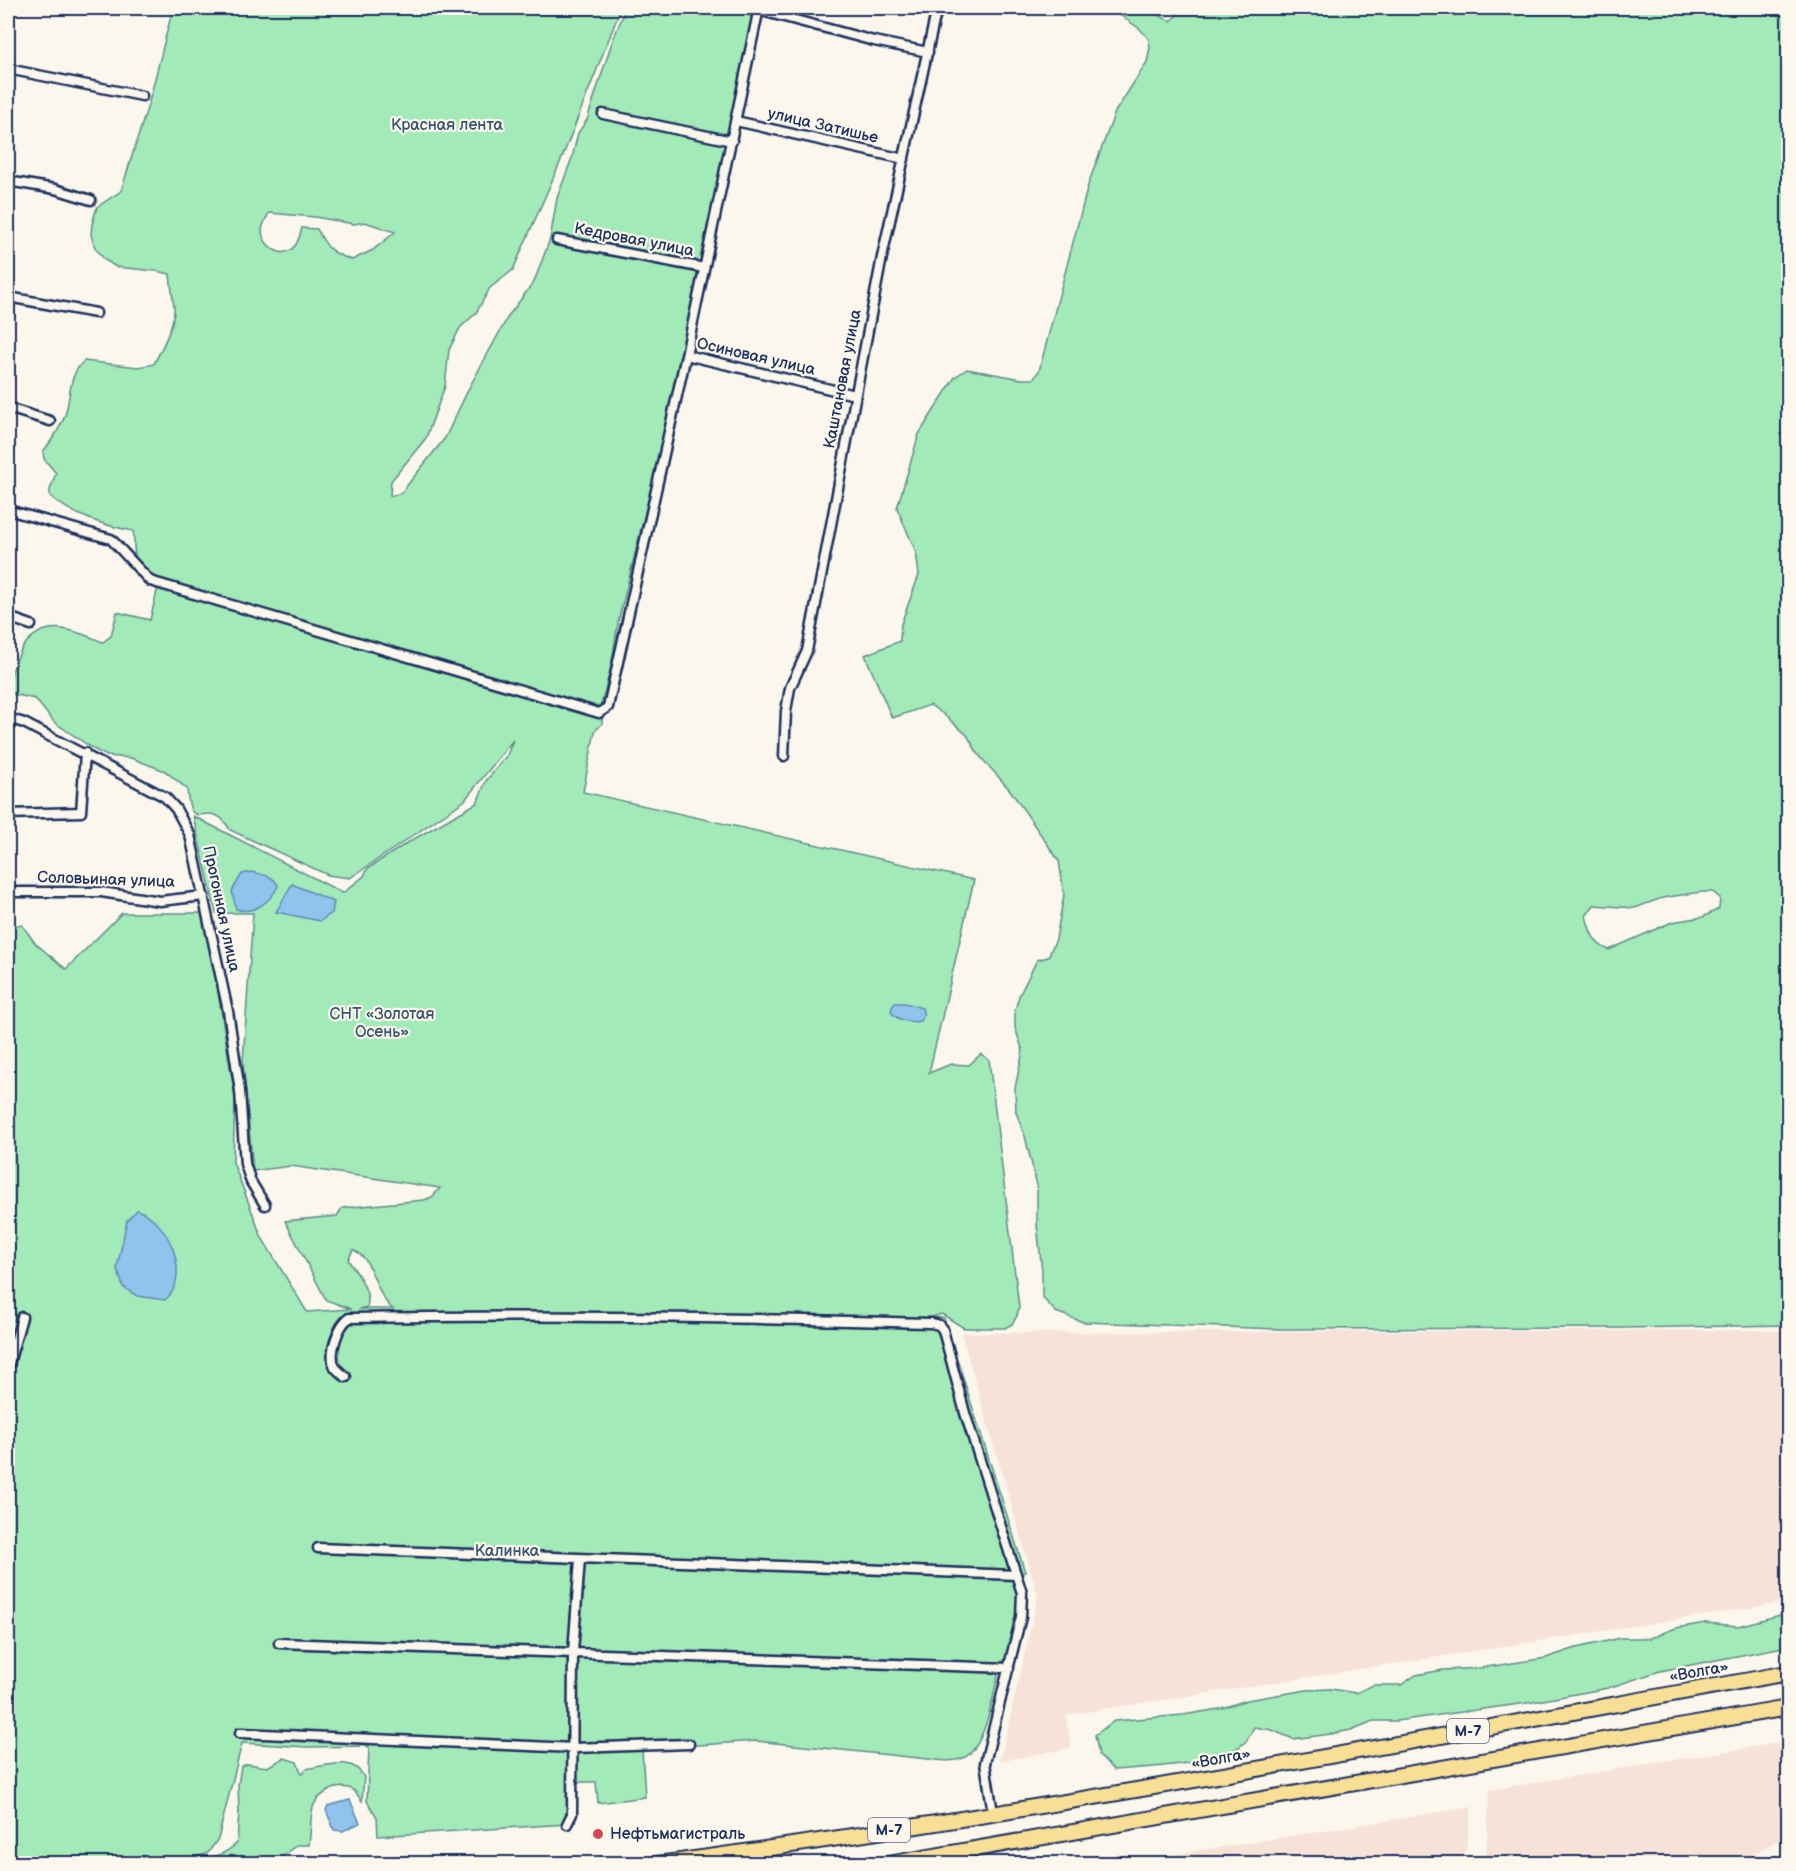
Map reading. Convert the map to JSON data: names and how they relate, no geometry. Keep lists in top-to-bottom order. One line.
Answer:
{"streets":{"highway":["«Волга»","М-7"],"street":["улица Затишье","Кедровая улица","Осиновая улица","Каштановая улица","Соловьиная улица","Прогонная улица"]},"crossings":[["улица Затишье","Каштановая улица"],["Осиновая улица","Каштановая улица"],["Соловьиная улица","Прогонная улица"]],"parks":["Красная лента","СНТ «Золотая Осень»","Калинка"],"places":["Нефтьмагистраль"]}
